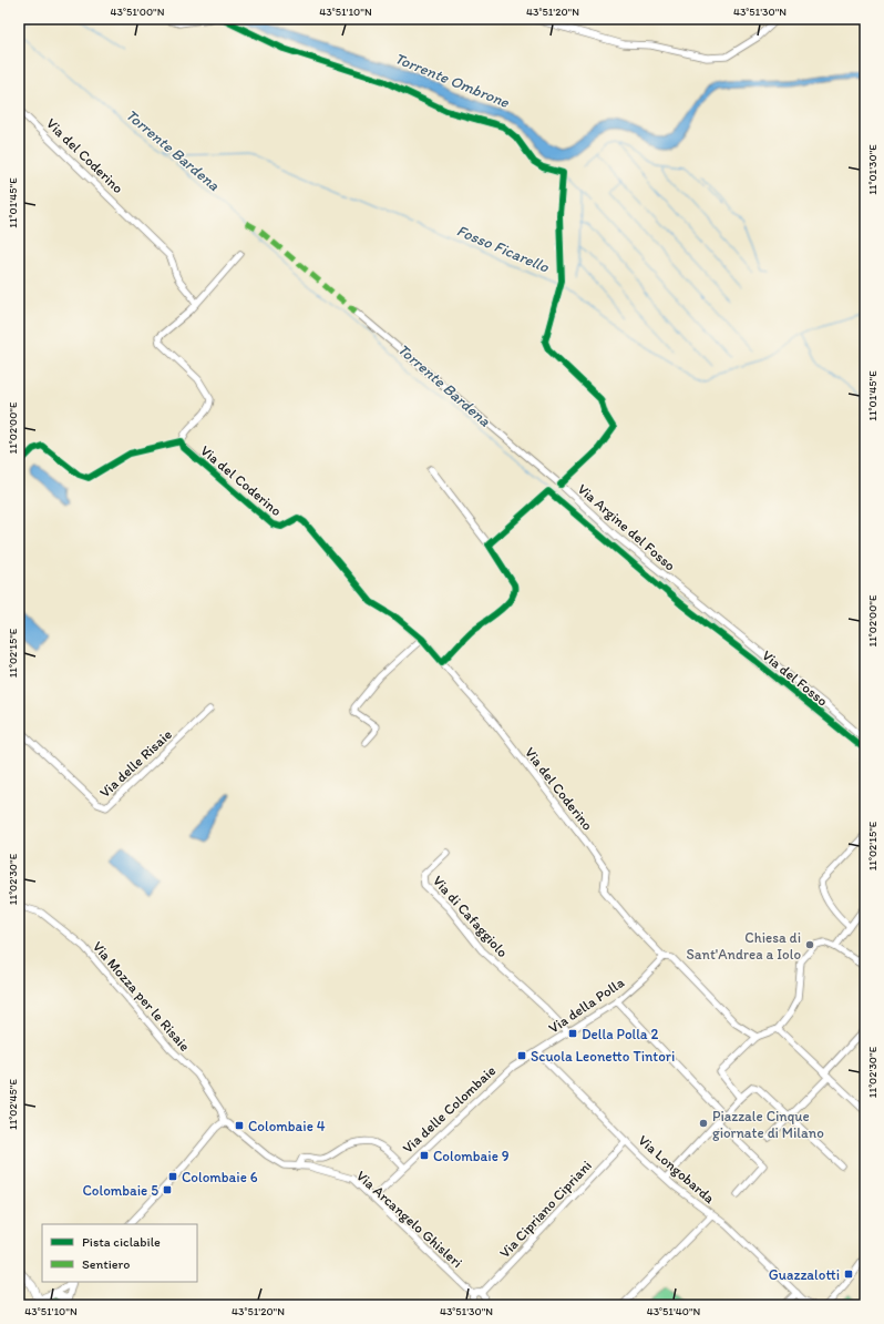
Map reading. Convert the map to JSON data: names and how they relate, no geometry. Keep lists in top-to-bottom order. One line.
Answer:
{"streets":{"street":["Via del Coderino","Via Argine del Fosso","Via del Fosso","Via delle Risaie","Via di Cafaggiolo","Via Mozza per le Risaie","Via della Polla","Via delle Colombaie","Via Longobarda","Via Cipriano Cipriani","Via Arcangelo Ghisleri"]},"crossings":[["Via del Coderino","Via della Polla"],["Via di Cafaggiolo","Via della Polla"],["Via della Polla","Via delle Colombaie"],["Via della Polla","Via Longobarda"],["Via delle Colombaie","Via Longobarda"],["Via delle Colombaie","Via Arcangelo Ghisleri"],["Via Longobarda","Via Cipriano Cipriani"],["Via Cipriano Cipriani","Via Arcangelo Ghisleri"]],"water":["Torrente Ombrone","Torrente Bardena","Fosso Ficarello"],"places":{"other":["Chiesa di Sant'Andrea a Iolo","Piazzale Cinque giornate di Milano"],"transit":["Della Polla 2","Scuola Leonetto Tintori","Colombaie 4","Colombaie 9","Colombaie 6","Colombaie 5","Guazzalotti"]},"legend":["Pista ciclabile","Sentiero"],"coordinates":["43°51'00\"N","43°51'10\"N","43°51'20\"N","43°51'30\"N","11°01'30\"E","11°01'45\"E","11°02'00\"E","11°02'15\"E","11°02'30\"E","11°02'45\"E","43°51'40\"N"]}
